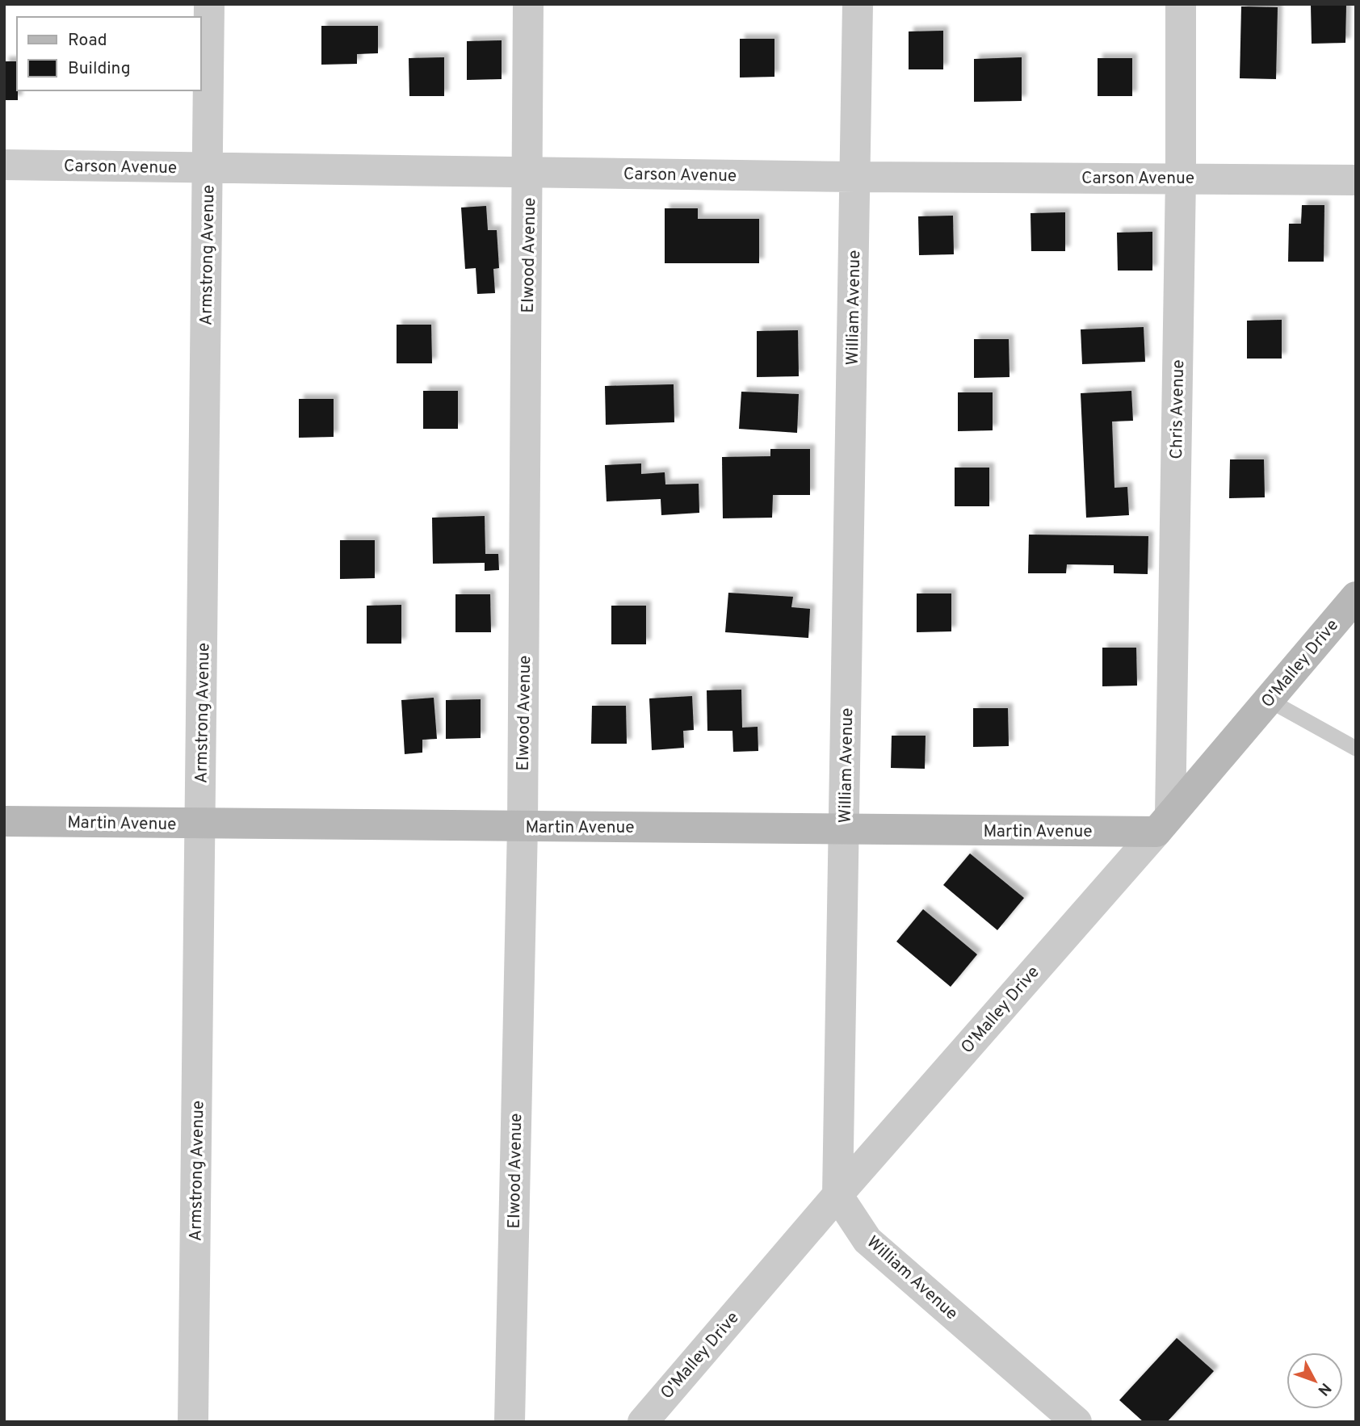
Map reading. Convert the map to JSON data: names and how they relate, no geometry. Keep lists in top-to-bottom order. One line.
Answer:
{"streets":{"street":["Carson Avenue","Armstrong Avenue","Elwood Avenue","William Avenue","Chris Avenue","O'Malley Drive","Martin Avenue"]},"crossings":[["Carson Avenue","Armstrong Avenue"],["Carson Avenue","Elwood Avenue"],["Carson Avenue","William Avenue"],["Carson Avenue","Chris Avenue"],["Armstrong Avenue","Martin Avenue"],["Elwood Avenue","Martin Avenue"],["William Avenue","O'Malley Drive"],["William Avenue","Martin Avenue"],["Chris Avenue","O'Malley Drive"],["Chris Avenue","Martin Avenue"],["O'Malley Drive","Martin Avenue"]],"legend":["Road","Building"],"north":"bottom right"}
